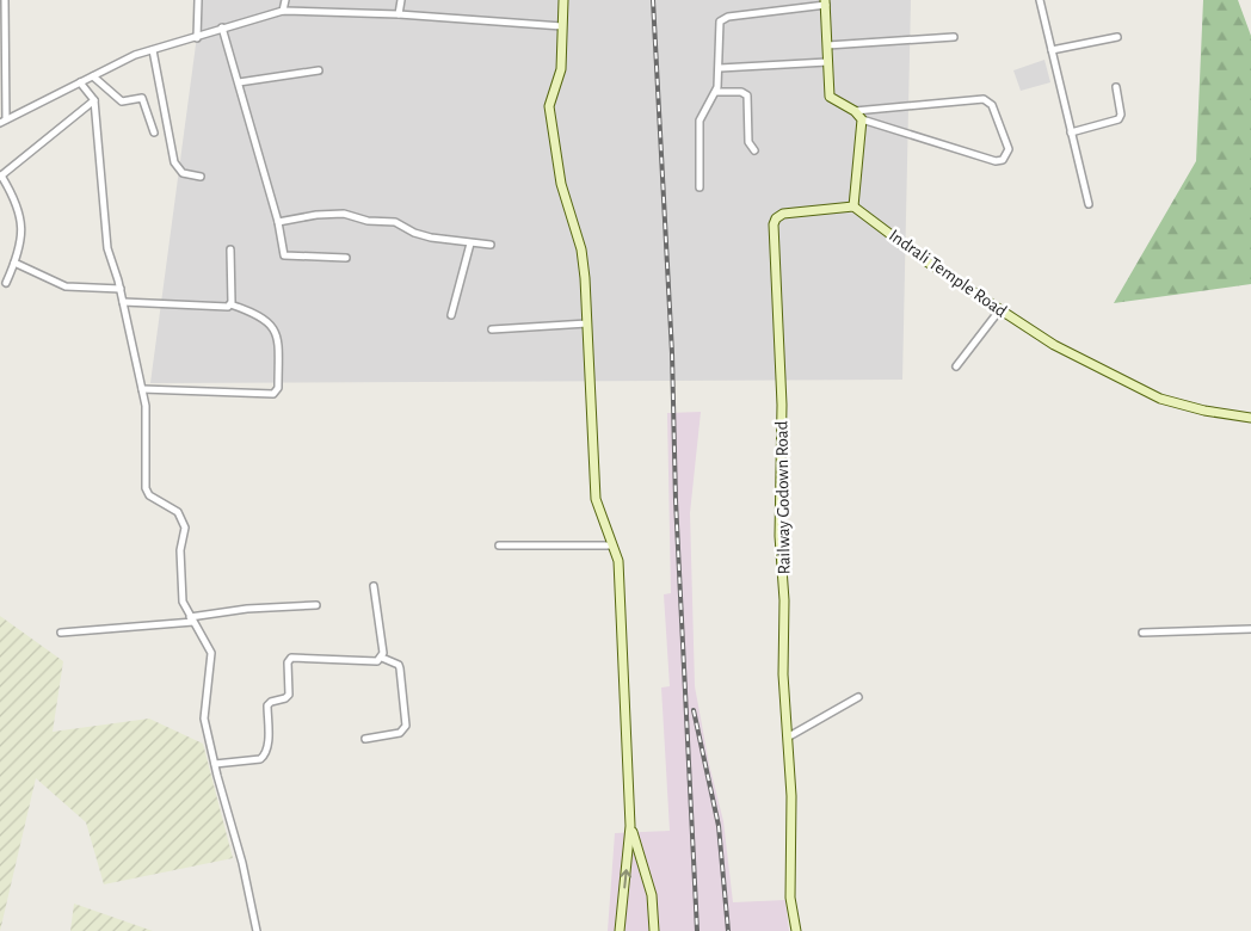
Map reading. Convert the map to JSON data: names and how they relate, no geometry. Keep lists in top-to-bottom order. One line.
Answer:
{"streets":{"street":["Indrali Temple Road","Railway Godown Road"]},"crossings":[["Indrali Temple Road","Railway Godown Road"]]}
